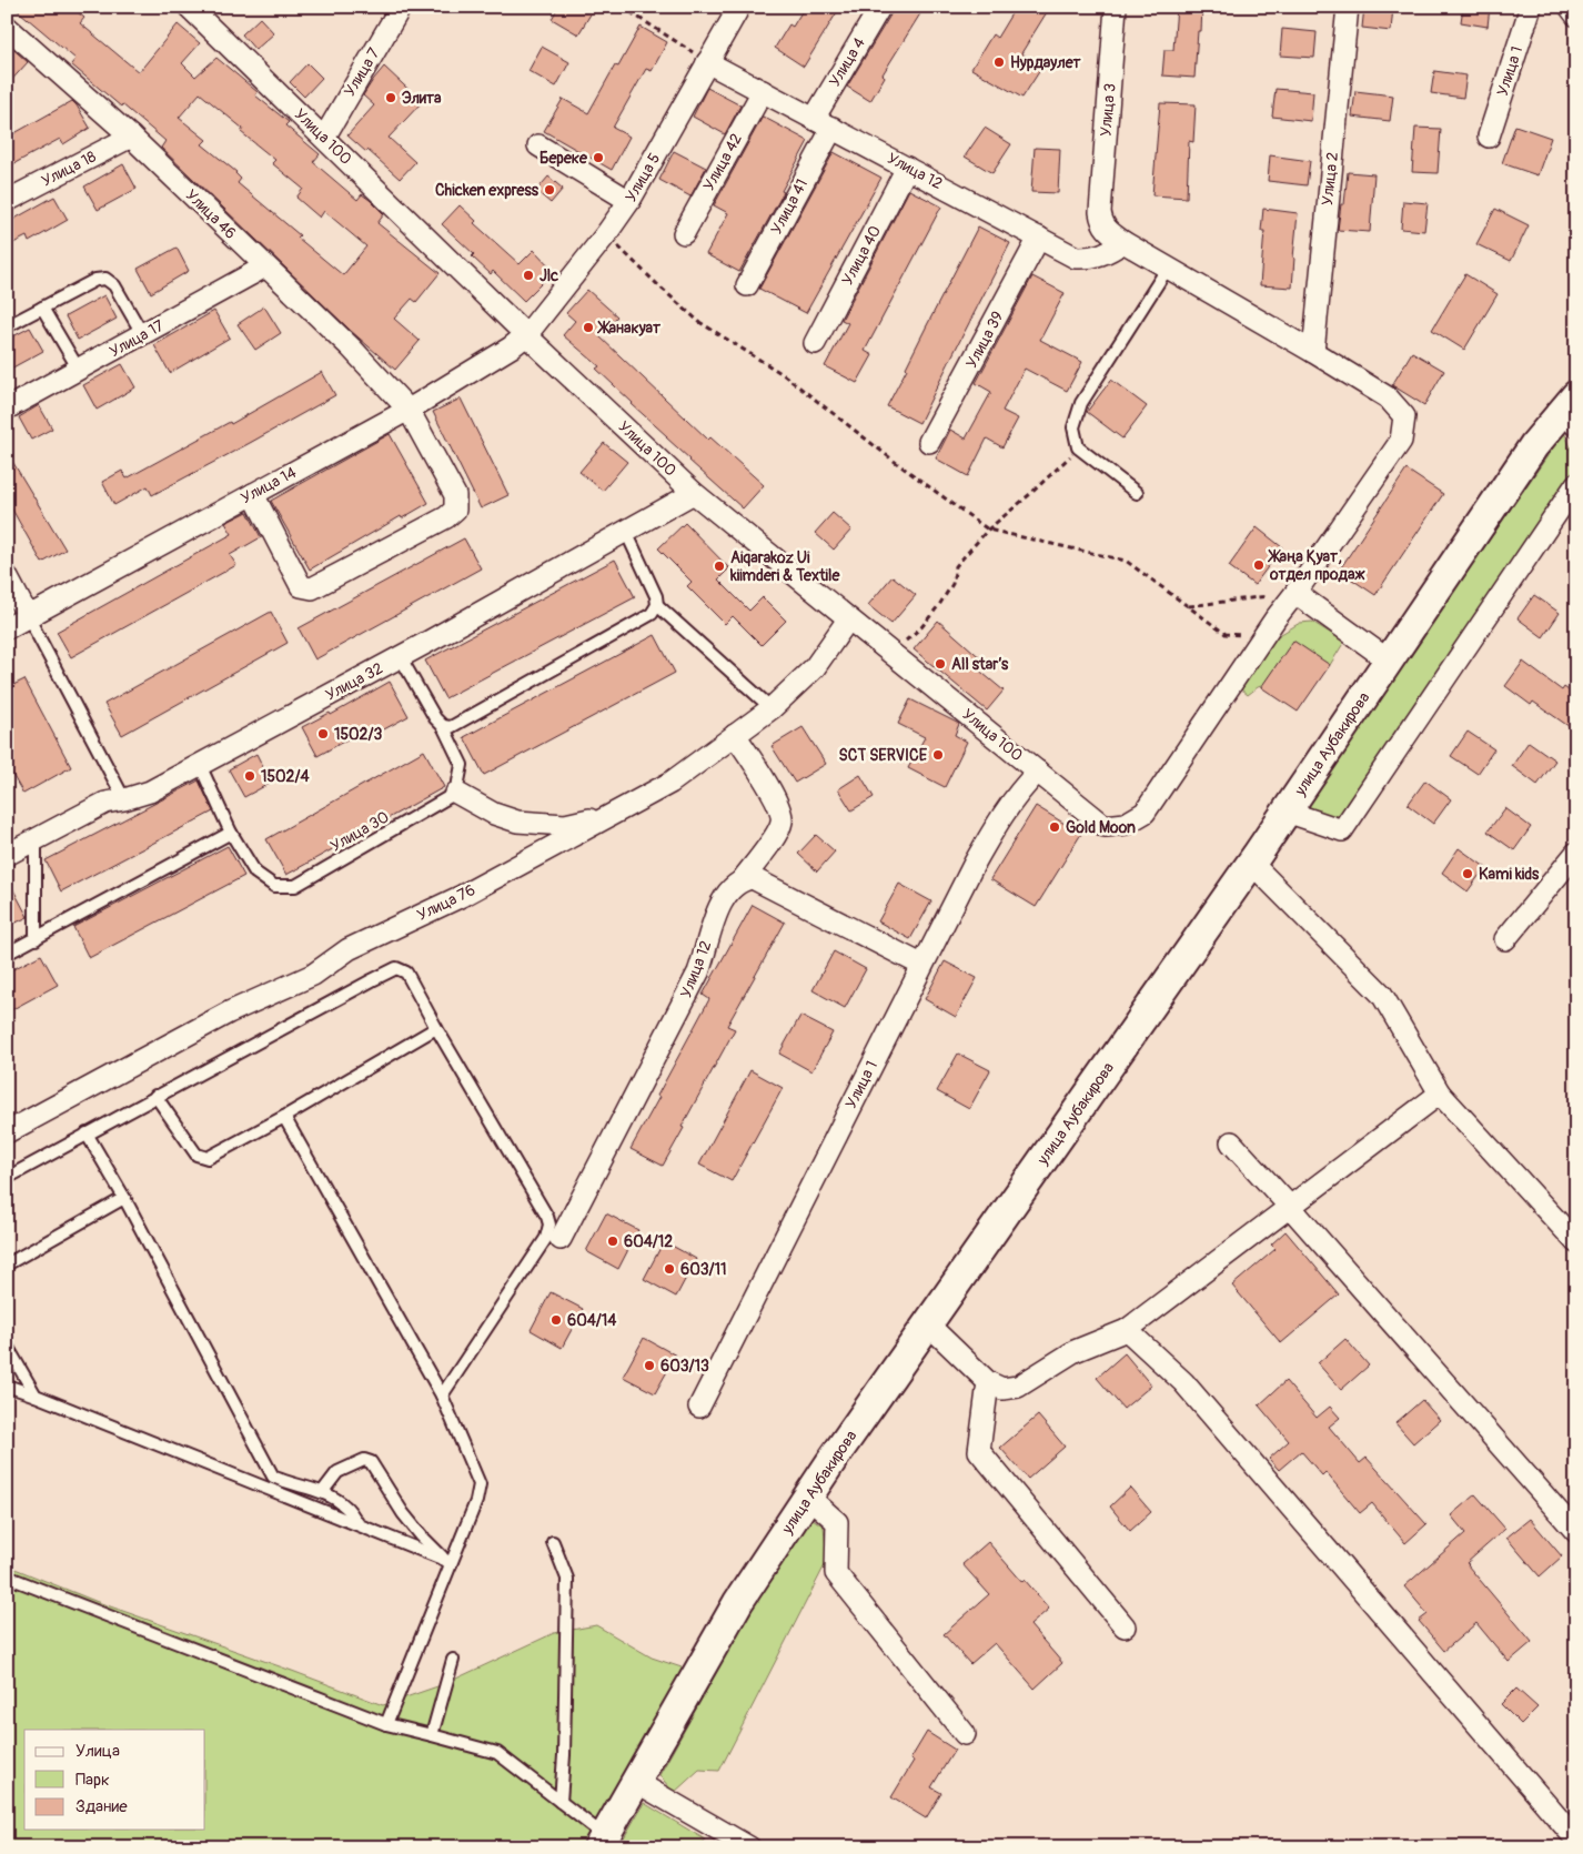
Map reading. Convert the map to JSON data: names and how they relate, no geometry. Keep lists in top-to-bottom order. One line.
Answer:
{"streets":{"main road":["улица Аубакирова"],"street":["Улица 4","Улица 1","Улица 7","Улица 3","Улица 100","Улица 42","Улица 18","Улица 12","Улица 5","Улица 2","Улица 41","Улица 46","Улица 40","Улица 17","Улица 39","Улица 14","Улица 32","Улица 76"],"lane":["Улица 30"]},"crossings":[["Улица 4","Улица 12"],["Улица 4","Улица 41"],["Улица 1","Улица 100"],["Улица 7","Улица 100"],["Улица 3","Улица 12"],["Улица 100","Улица 5"],["Улица 100","Улица 14"],["Улица 100","Улица 32"],["Улица 100","Улица 76"],["Улица 42","Улица 12"],["Улица 18","Улица 46"],["Улица 12","Улица 5"],["Улица 12","Улица 41"],["Улица 12","Улица 40"],["Улица 12","Улица 39"],["Улица 12","Улица 76"],["Улица 5","Улица 14"],["Улица 46","Улица 17"],["Улица 46","Улица 14"],["Улица 32","Улица 30"]],"places":["Нурдаулет","Элита","Береке","Chicken express","Jlc","Жанакуат","Жаңа Қуат, отдел продаж","Aiqarakoz Ui kiimderi & Textile","All star’s","1502/3","SCT SERVICE","1502/4","Gold Moon","Kami kids","604/12","603/11","604/14","603/13"],"legend":["Улица","Парк","Здание"]}
